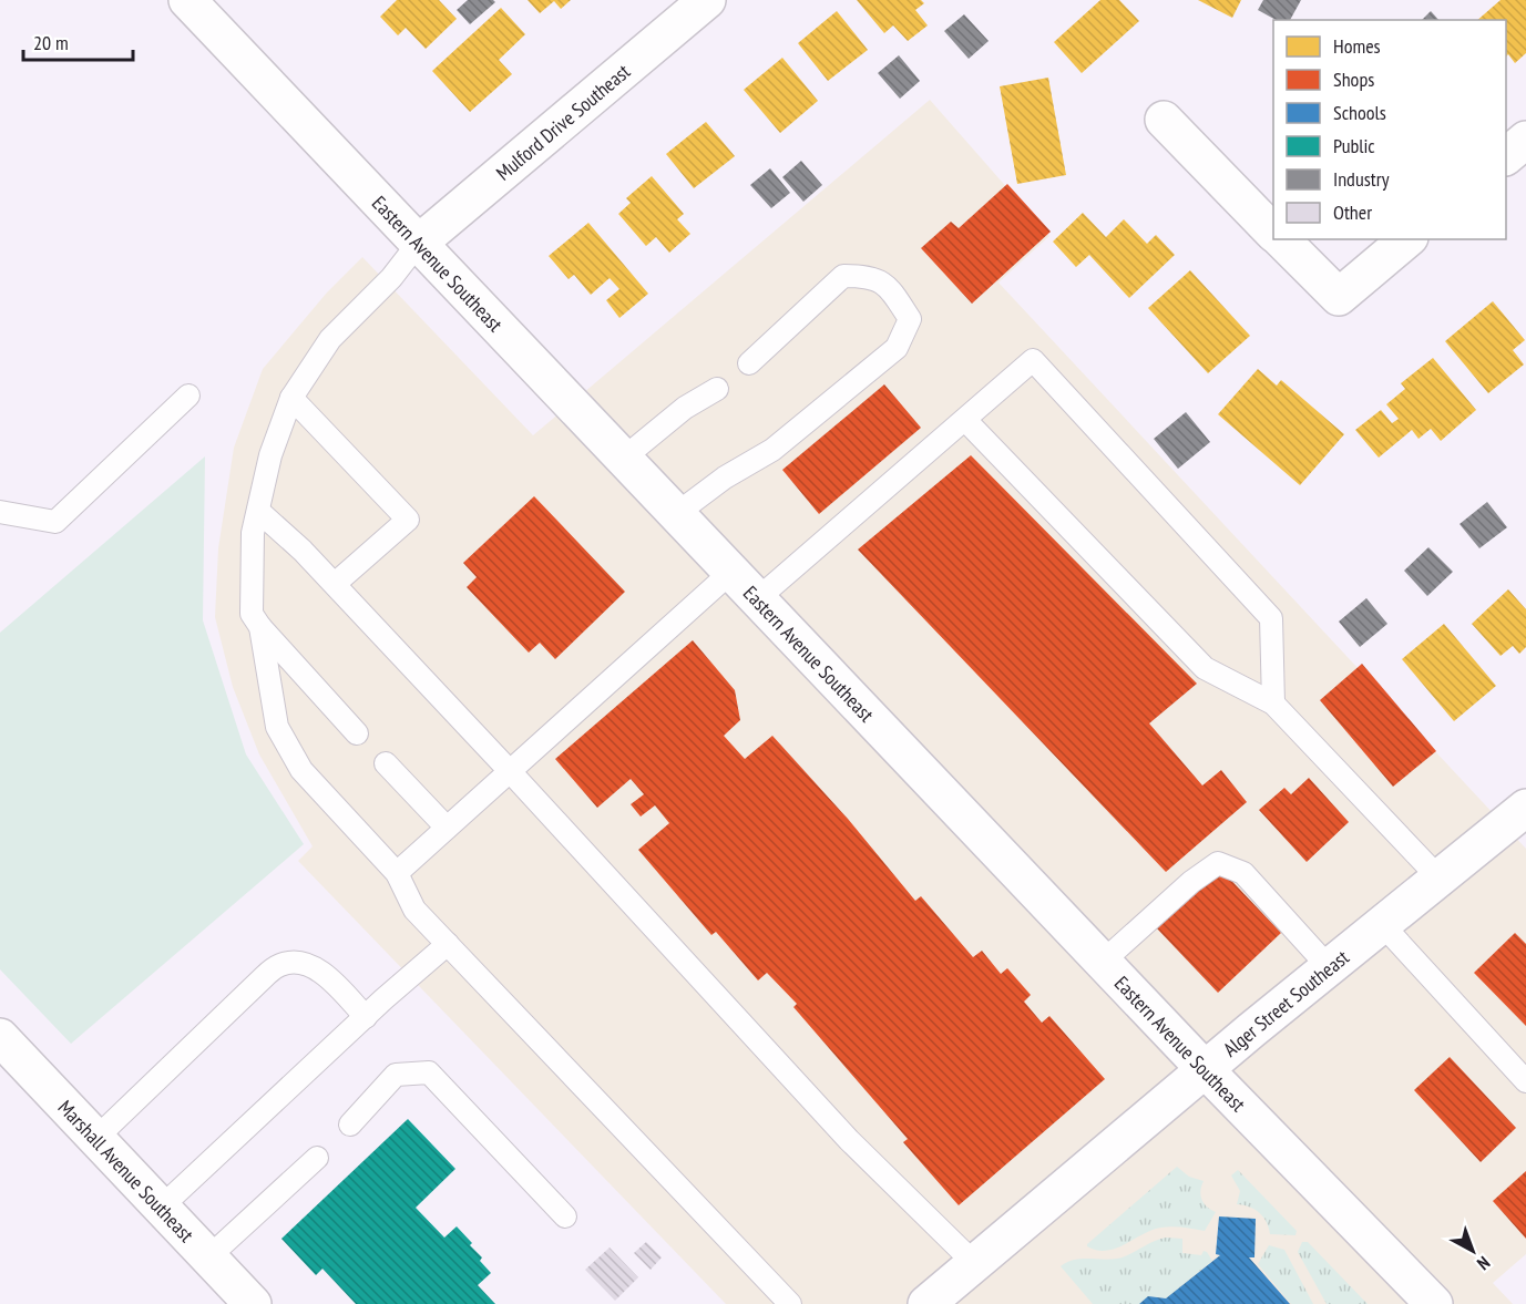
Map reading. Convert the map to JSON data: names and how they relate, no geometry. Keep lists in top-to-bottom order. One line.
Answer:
{"streets":{"street":["Mulford Drive Southeast","Eastern Avenue Southeast","Alger Street Southeast","Marshall Avenue Southeast"]},"crossings":[["Mulford Drive Southeast","Eastern Avenue Southeast"],["Eastern Avenue Southeast","Alger Street Southeast"]],"legend":["Homes","Shops","Schools","Public","Industry","Other"],"scale_bar":"20 m","north":"bottom right"}
